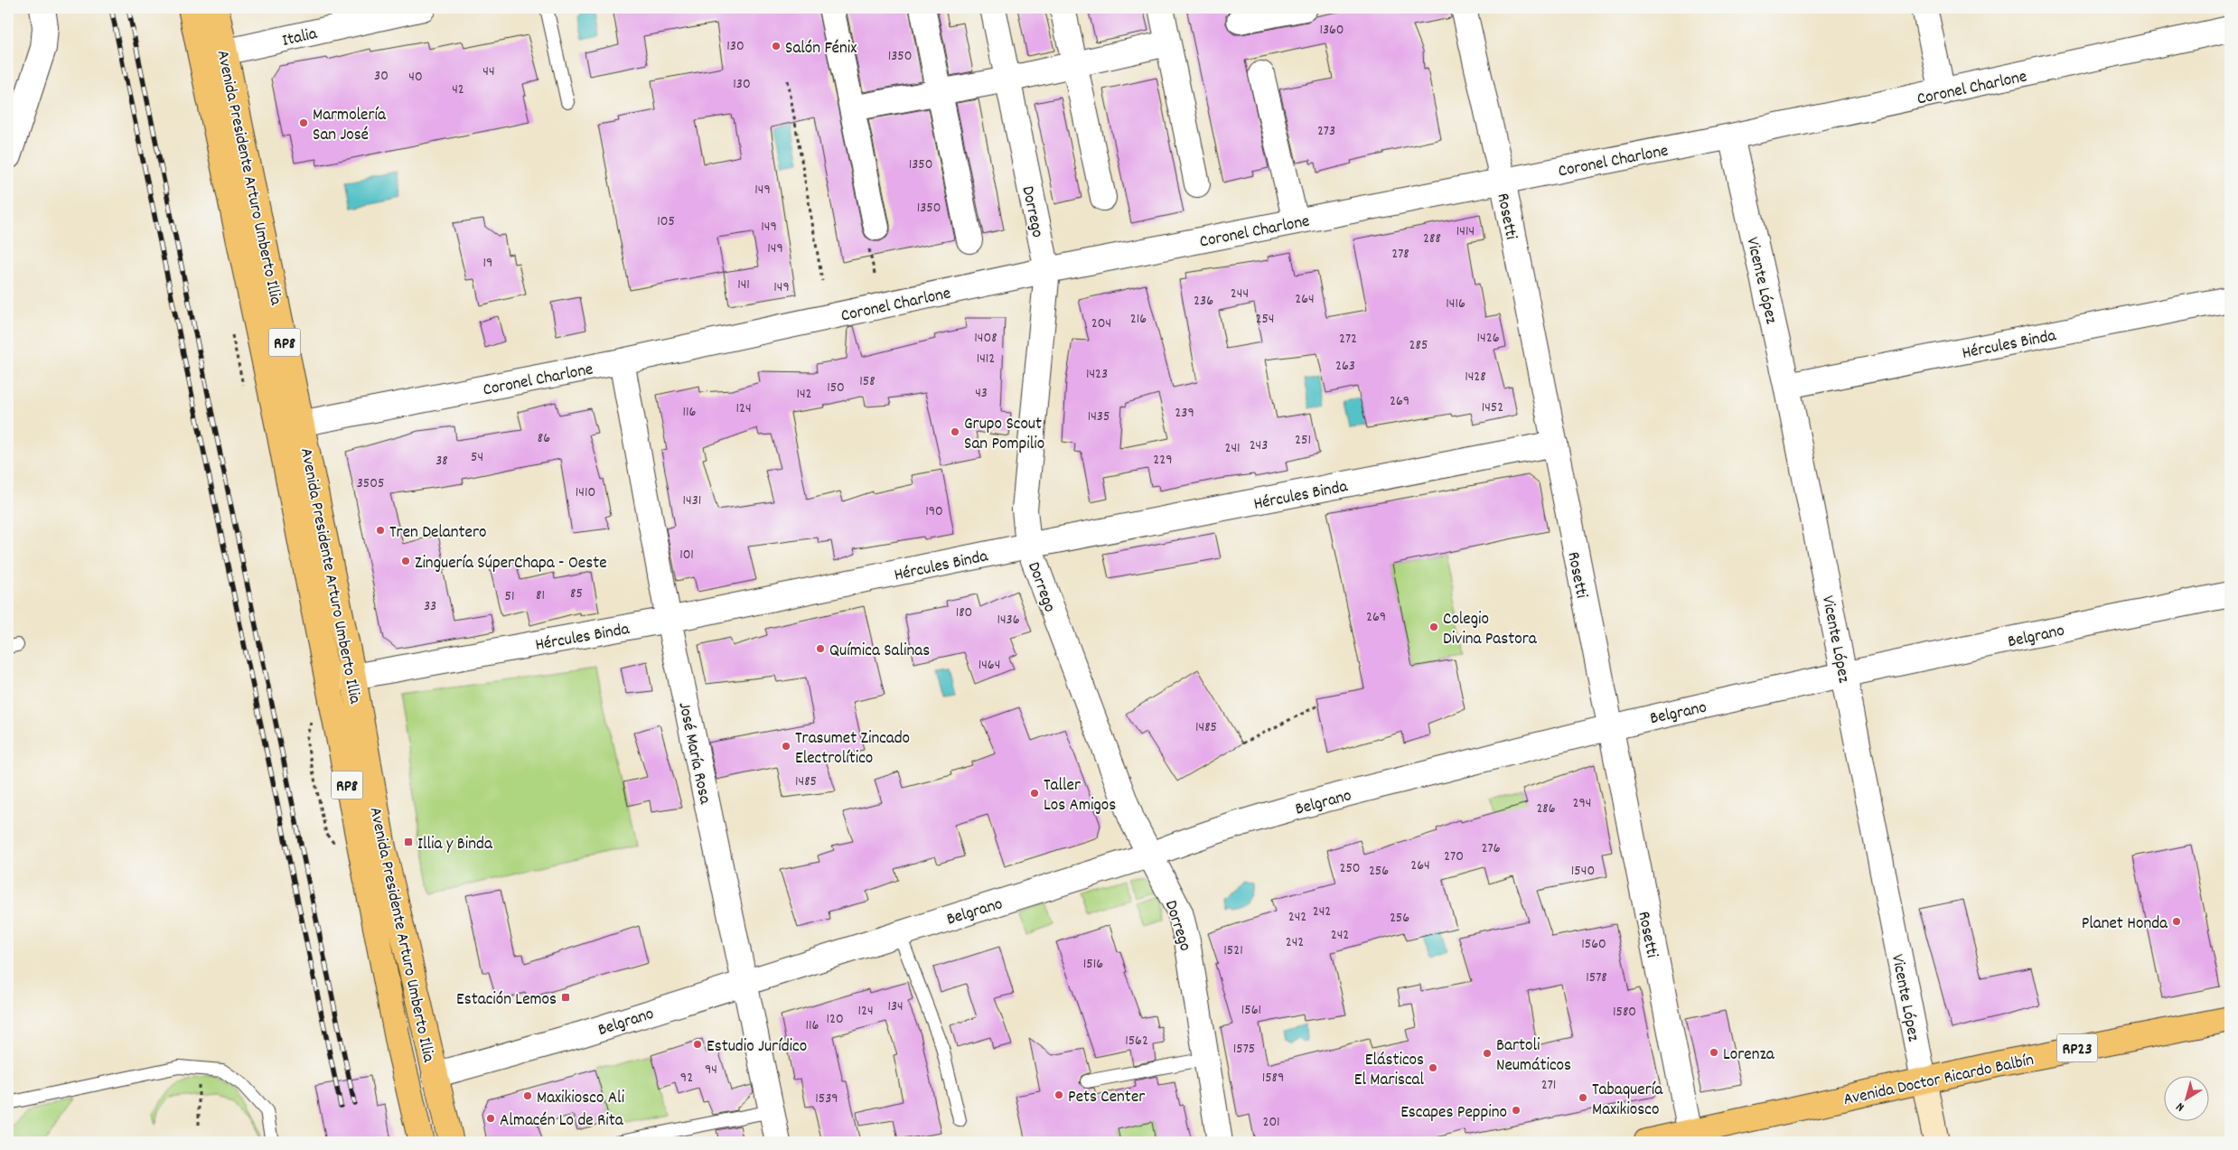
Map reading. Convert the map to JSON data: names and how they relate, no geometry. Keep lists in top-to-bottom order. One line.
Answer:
{"streets":{"main road":["Avenida Presidente Arturo Umberto Illia","RP8","RP23","Avenida Doctor Ricardo Balbín"],"street":["Italia","Coronel Charlone","Dorrego","Rosetti","Vicente López","Hércules Binda","Belgrano","José María Rosa"]},"crossings":[["Italia","Avenida Presidente Arturo Umberto Illia"],["Coronel Charlone","Avenida Presidente Arturo Umberto Illia"],["Coronel Charlone","Dorrego"],["Coronel Charlone","Rosetti"],["Coronel Charlone","Vicente López"],["Coronel Charlone","José María Rosa"],["Avenida Presidente Arturo Umberto Illia","Hércules Binda"],["Avenida Presidente Arturo Umberto Illia","Belgrano"],["Dorrego","Hércules Binda"],["Dorrego","Belgrano"],["Rosetti","Hércules Binda"],["Rosetti","Belgrano"],["Rosetti","Avenida Doctor Ricardo Balbín"],["Vicente López","Hércules Binda"],["Vicente López","Belgrano"],["Vicente López","Avenida Doctor Ricardo Balbín"],["Hércules Binda","José María Rosa"],["Belgrano","José María Rosa"]],"places":{"other":["Salón Fénix","Marmolería San José","Grupo Scout San Pompilio","Tren Delantero","Zinguería SúperChapa - Oeste","Colegio Divina Pastora","Química Salinas","Trasumet Zincado Electrolítico","Taller Los Amigos","Planet Honda","Estudio Jurídico","Lorenza","Bartoli Neumáticos","Elásticos El Mariscal","Pets Center","Maxikiosco Ali","Tabaquería Maxikiosco","Escapes Peppino","Almacén Lo de Rita"],"transit":["Illia y Binda","Estación Lemos"]},"house_numbers":["1360","130","1350","44","30","40","130","42","273","1350","149","1350","105","149","1414","288","149","278","19","141","149","244","264","236","1416","216","254","204","1408","1426","272","285","1412","263","1423","1428","158","150","43","142","269","1452","124","116","239","1435","86","251","243","241","54","229","38","3505","1410","1431","190","101","85","81","51","33","180","269","1436","1464","1485","1485","294","286","276","270","264","250","256","1540","242","242","256","242","242","1560","1521","1516","1578","134","1561","124","1580","120","116","1562","1575","94","92","1589","271","1539","201"],"north":"bottom left"}
